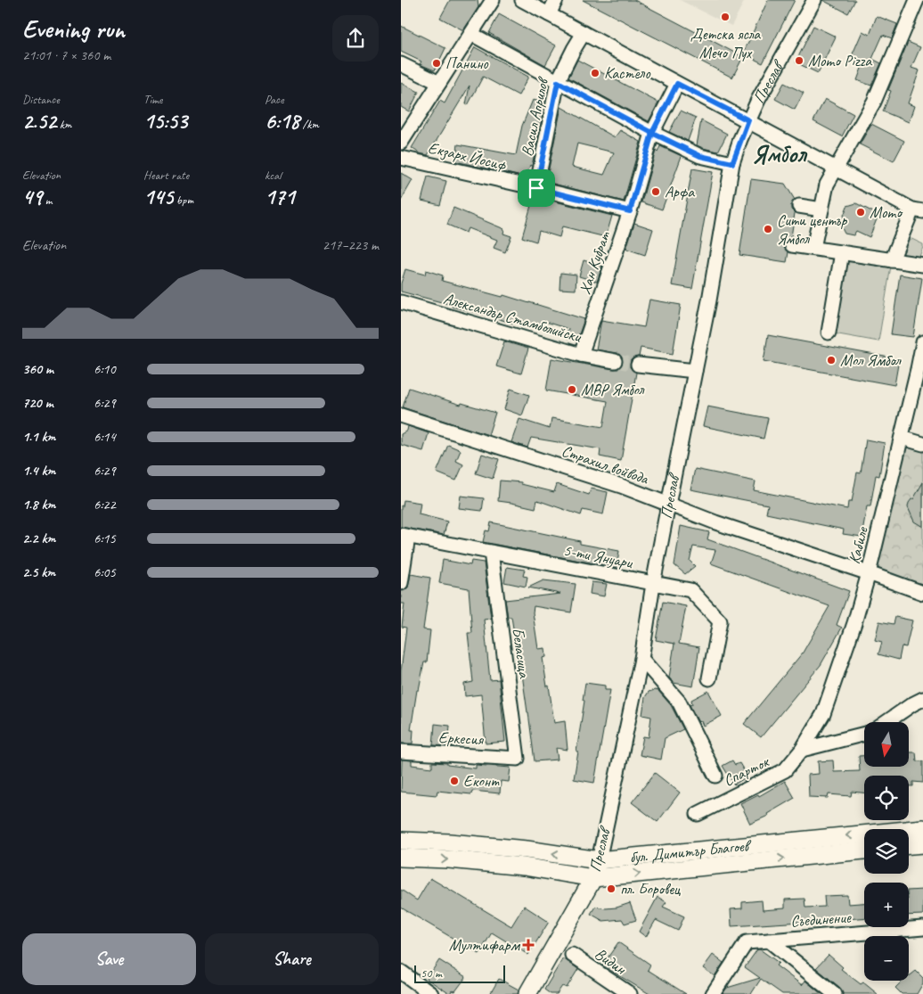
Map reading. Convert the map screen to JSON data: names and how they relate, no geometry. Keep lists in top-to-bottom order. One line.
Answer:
{"streets":{"main road":["Преслав","бул. Димитър Благоев"],"street":["Васил Априлов","Екзарх Йосиф","Хан Кубрат","Александър Стамболийски","Страхил войвода","Кабиле","5-ти Януари","Беласица","Еркесия","Спарток","Съединение","Видин"]},"crossings":[["Преслав","Страхил войвода"],["Преслав","5-ти Януари"],["Преслав","бул. Димитър Благоев"],["Васил Априлов","Екзарх Йосиф"],["Екзарх Йосиф","Хан Кубрат"],["Хан Кубрат","Александър Стамболийски"],["Страхил войвода","Кабиле"],["Кабиле","Спарток"],["5-ти Януари","Беласица"],["Беласица","Еркесия"]],"districts":["Ямбол"],"places":{"other":["Детска ясла Мечо Пух","Momo Pizza","Панино","Кастело","Арфа","Momo","Сити център Ямбол","Мол Ямбол","МВР Ямбол","Еконт","пл. Боровец"],"health":["Мултифарм"]},"scale_bar":"50 m","north":"bottom","page":{"heading":["Evening run","21:01 · 7 × 360 m"],"stats":[["Distance","2.52 km"],["Time","15:53"],["Pace","6:18 /km"],["Elevation","49 m"],["Heart rate","145 bpm"],["kcal","171"]],"chart":["Elevation","217–223 m"],"list":[{"name":"360 m","note":"6:10"},{"name":"720 m","note":"6:29"},{"name":"1.1 km","note":"6:14"},{"name":"1.4 km","note":"6:29"},{"name":"1.8 km","note":"6:22"},{"name":"2.2 km","note":"6:15"},{"name":"2.5 km","note":"6:05"}],"map_buttons":["+","−"],"buttons":["Save","Share"],"scale":"50 m"}}
